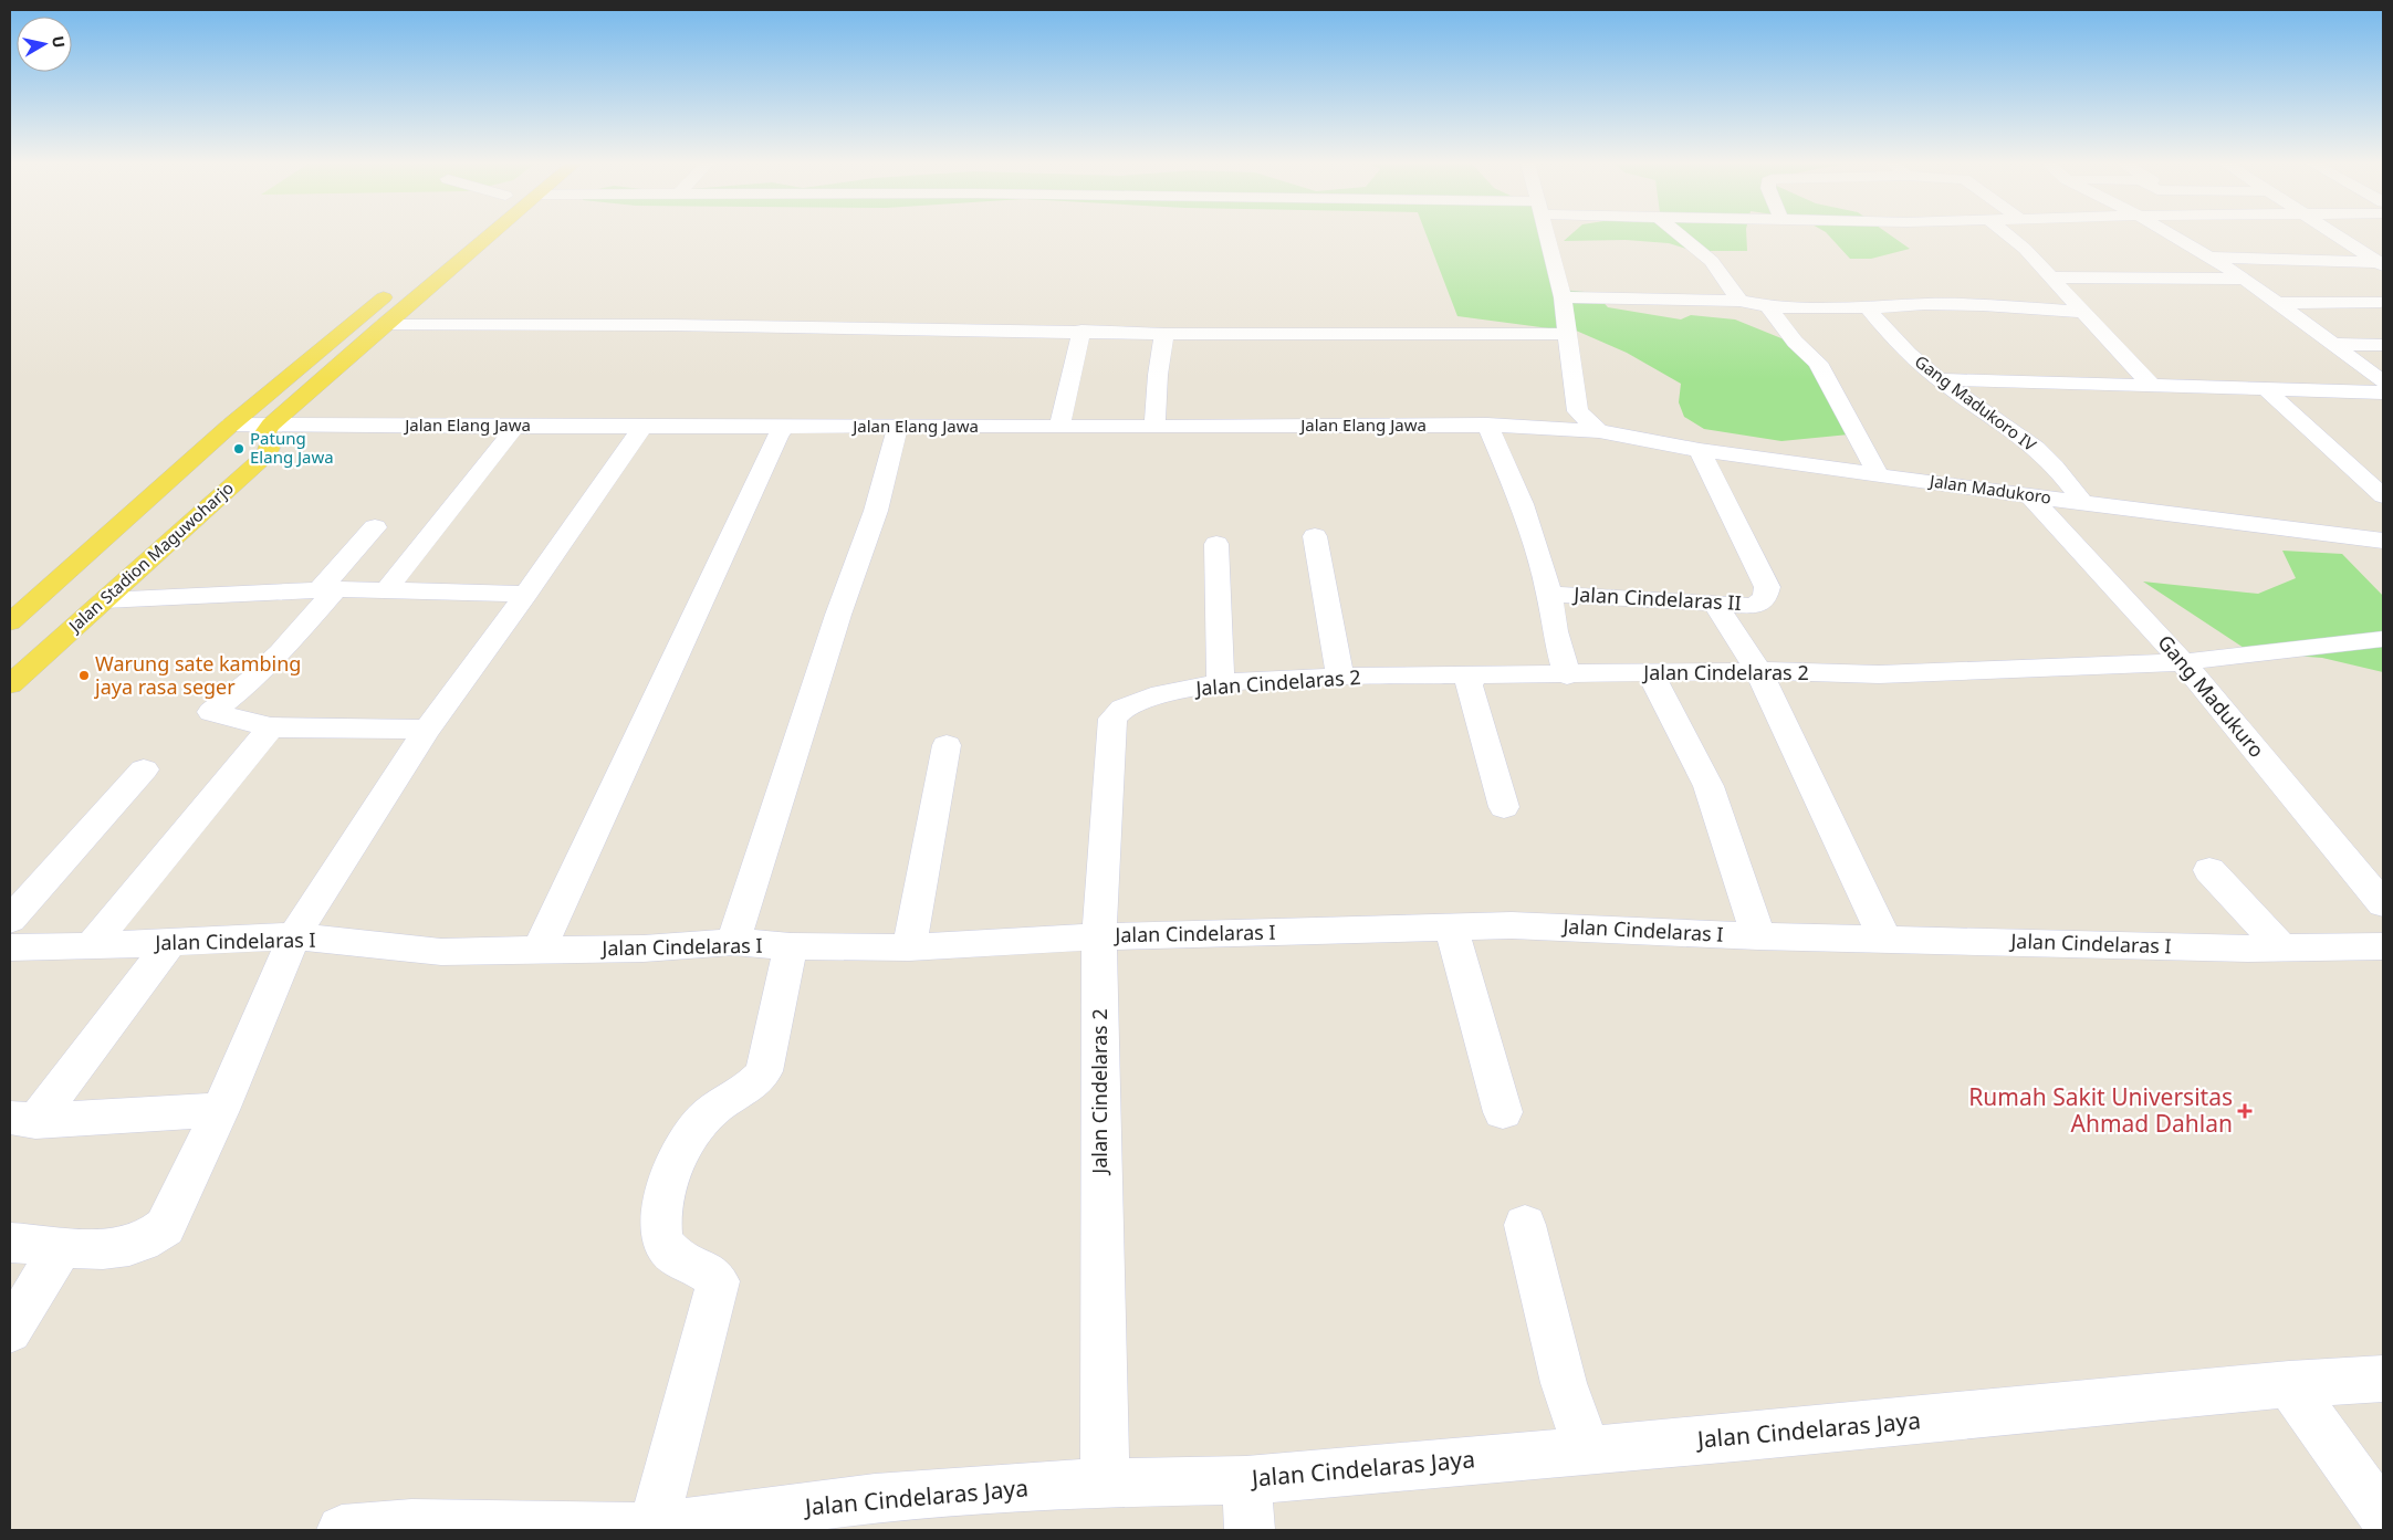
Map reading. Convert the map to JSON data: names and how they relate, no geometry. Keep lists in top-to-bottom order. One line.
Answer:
{"streets":{"main road":["Jalan Stadion Maguwoharjo"],"street":["Gang Madukoro IV","Jalan Elang Jawa","Jalan Madukoro","Jalan Cindelaras II","Jalan Cindelaras 2","Gang Madukuro","Jalan Cindelaras I","Jalan Cindelaras Jaya"]},"crossings":[["Gang Madukoro IV","Jalan Madukoro"],["Jalan Elang Jawa","Jalan Madukoro"],["Jalan Elang Jawa","Jalan Stadion Maguwoharjo"],["Jalan Madukoro","Jalan Cindelaras II"],["Jalan Madukoro","Gang Madukuro"],["Jalan Cindelaras 2","Gang Madukuro"],["Jalan Cindelaras 2","Jalan Cindelaras I"],["Jalan Cindelaras 2","Jalan Cindelaras Jaya"]],"places":{"other":["Patung Elang Jawa","Warung sate kambing jaya rasa seger"],"health":["Rumah Sakit Universitas Ahmad Dahlan"]},"north":"right"}
